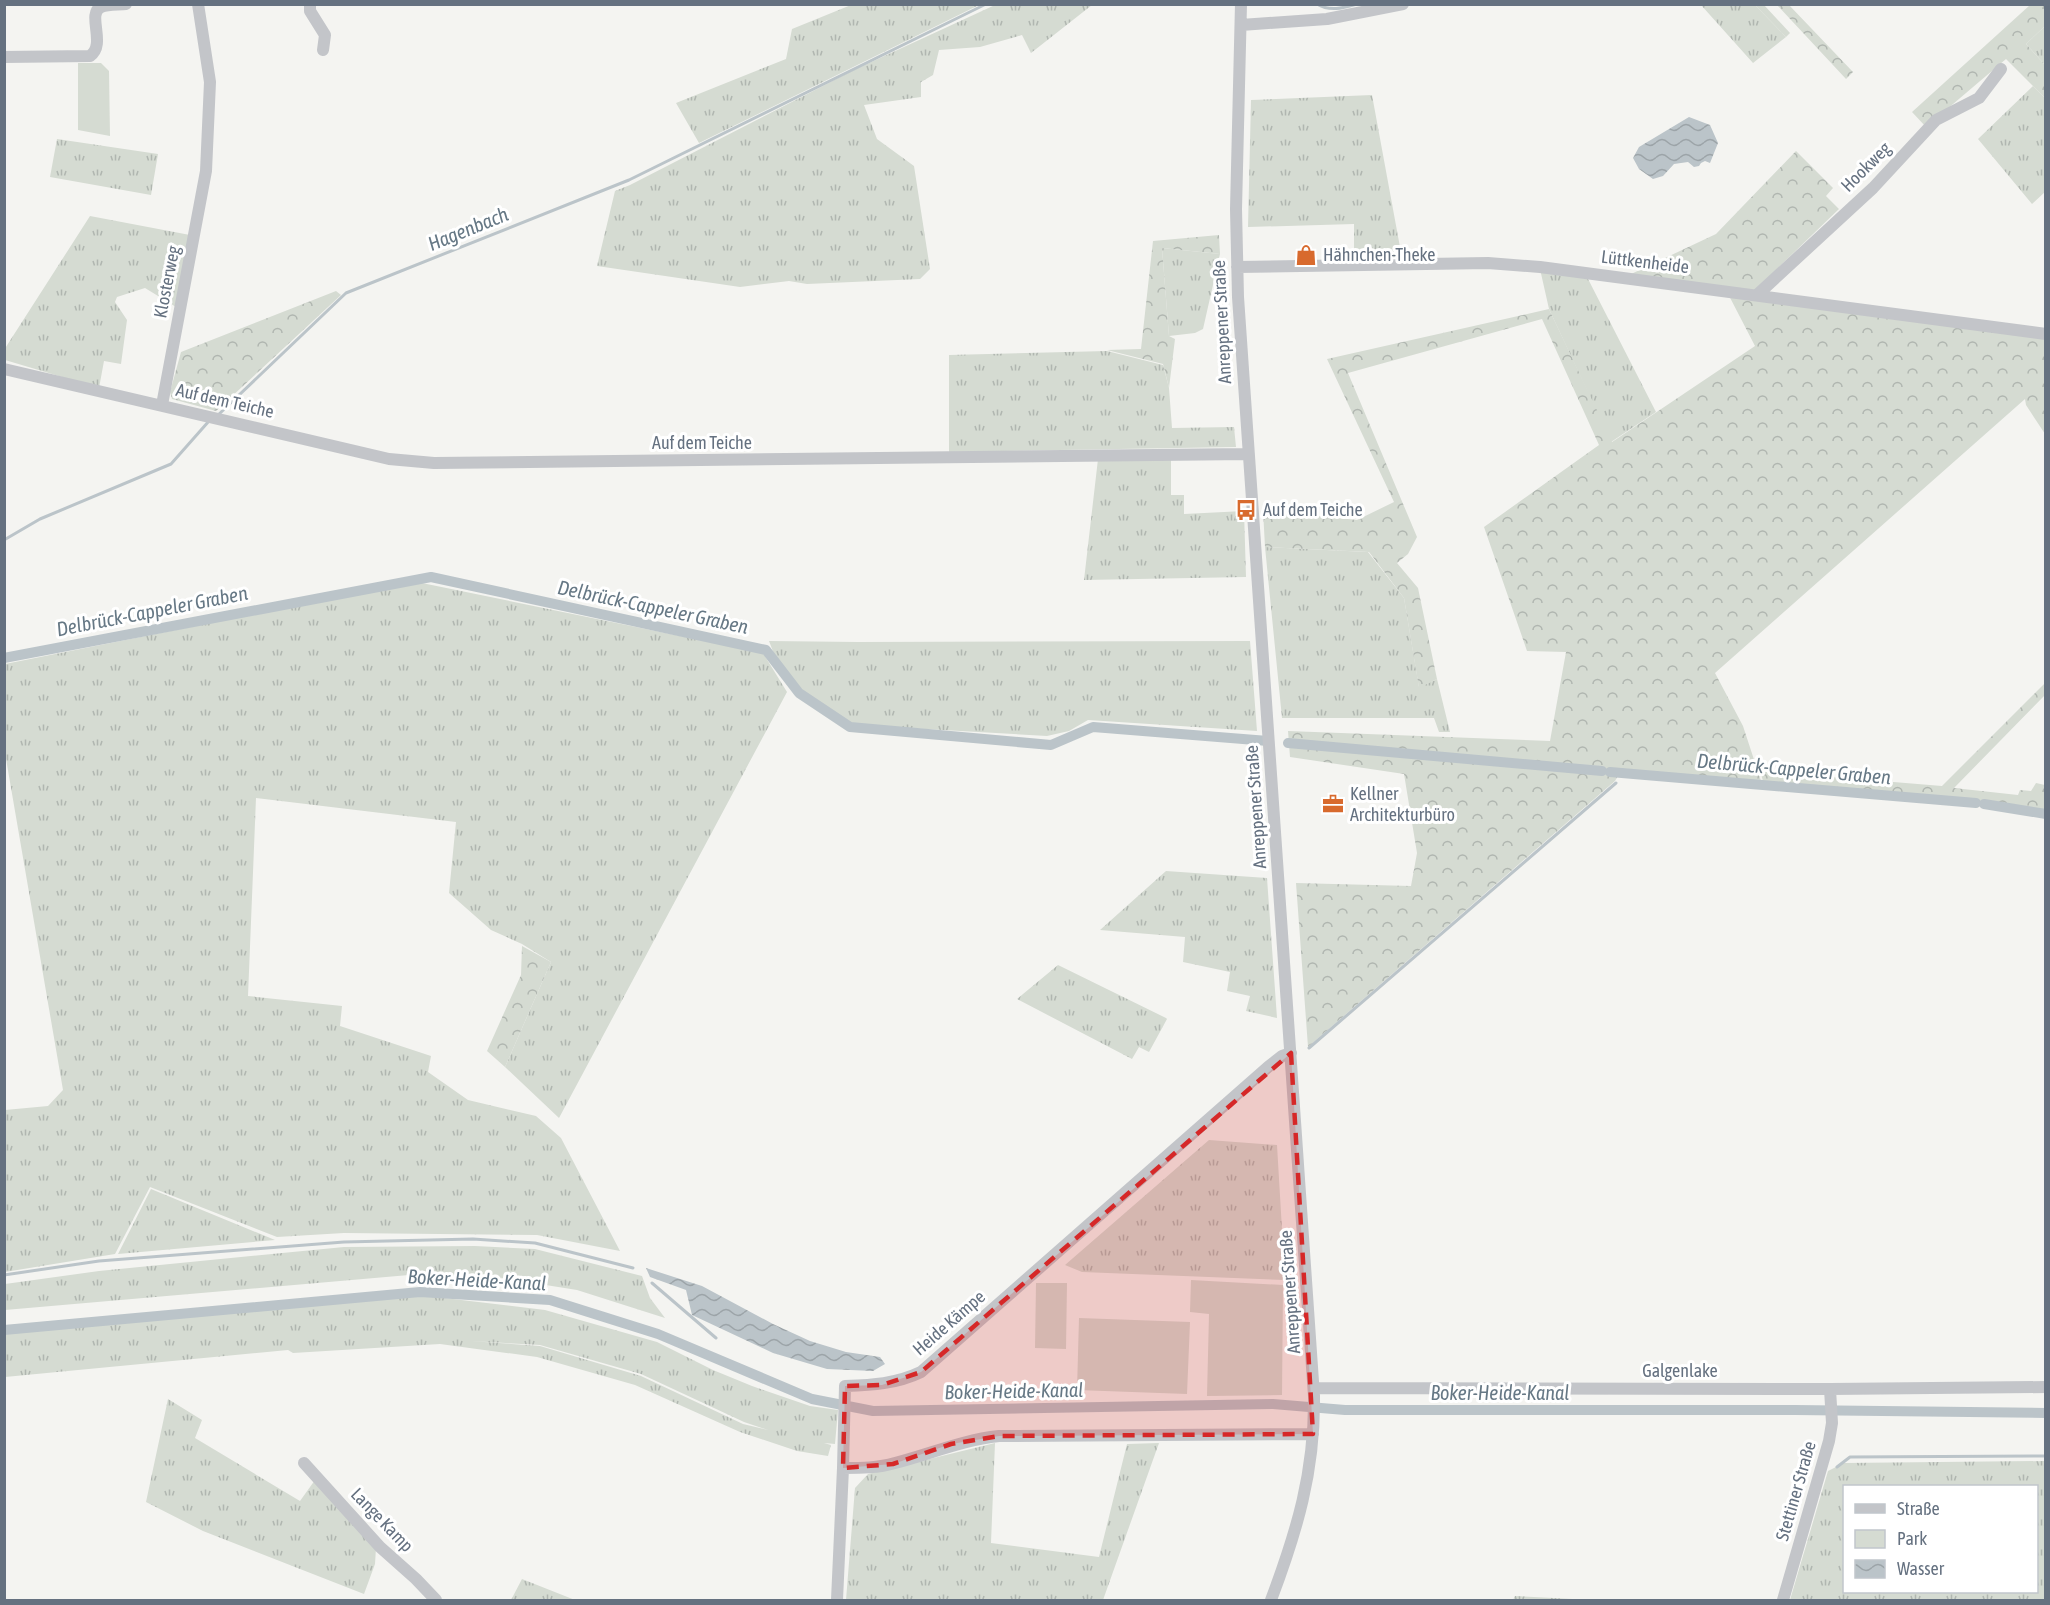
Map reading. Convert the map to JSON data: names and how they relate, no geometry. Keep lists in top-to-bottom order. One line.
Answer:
{"streets":{"street":["Hookweg","Lüttkenheide","Klosterweg","Anreppener Straße","Auf dem Teiche","Heide Kämpe","Galgenlake","Stettiner Straße","Lange Kamp"]},"crossings":[["Hookweg","Lüttkenheide"],["Lüttkenheide","Anreppener Straße"],["Klosterweg","Auf dem Teiche"],["Anreppener Straße","Auf dem Teiche"],["Anreppener Straße","Heide Kämpe"],["Anreppener Straße","Galgenlake"],["Galgenlake","Stettiner Straße"]],"water":["Hagenbach","Delbrück-Cappeler Graben","Boker-Heide-Kanal"],"places":{"shop":["Hähnchen-Theke"],"bus stop":["Auf dem Teiche"],"office":["Kellner Architekturbüro"]},"legend":["Straße","Park","Wasser"]}
